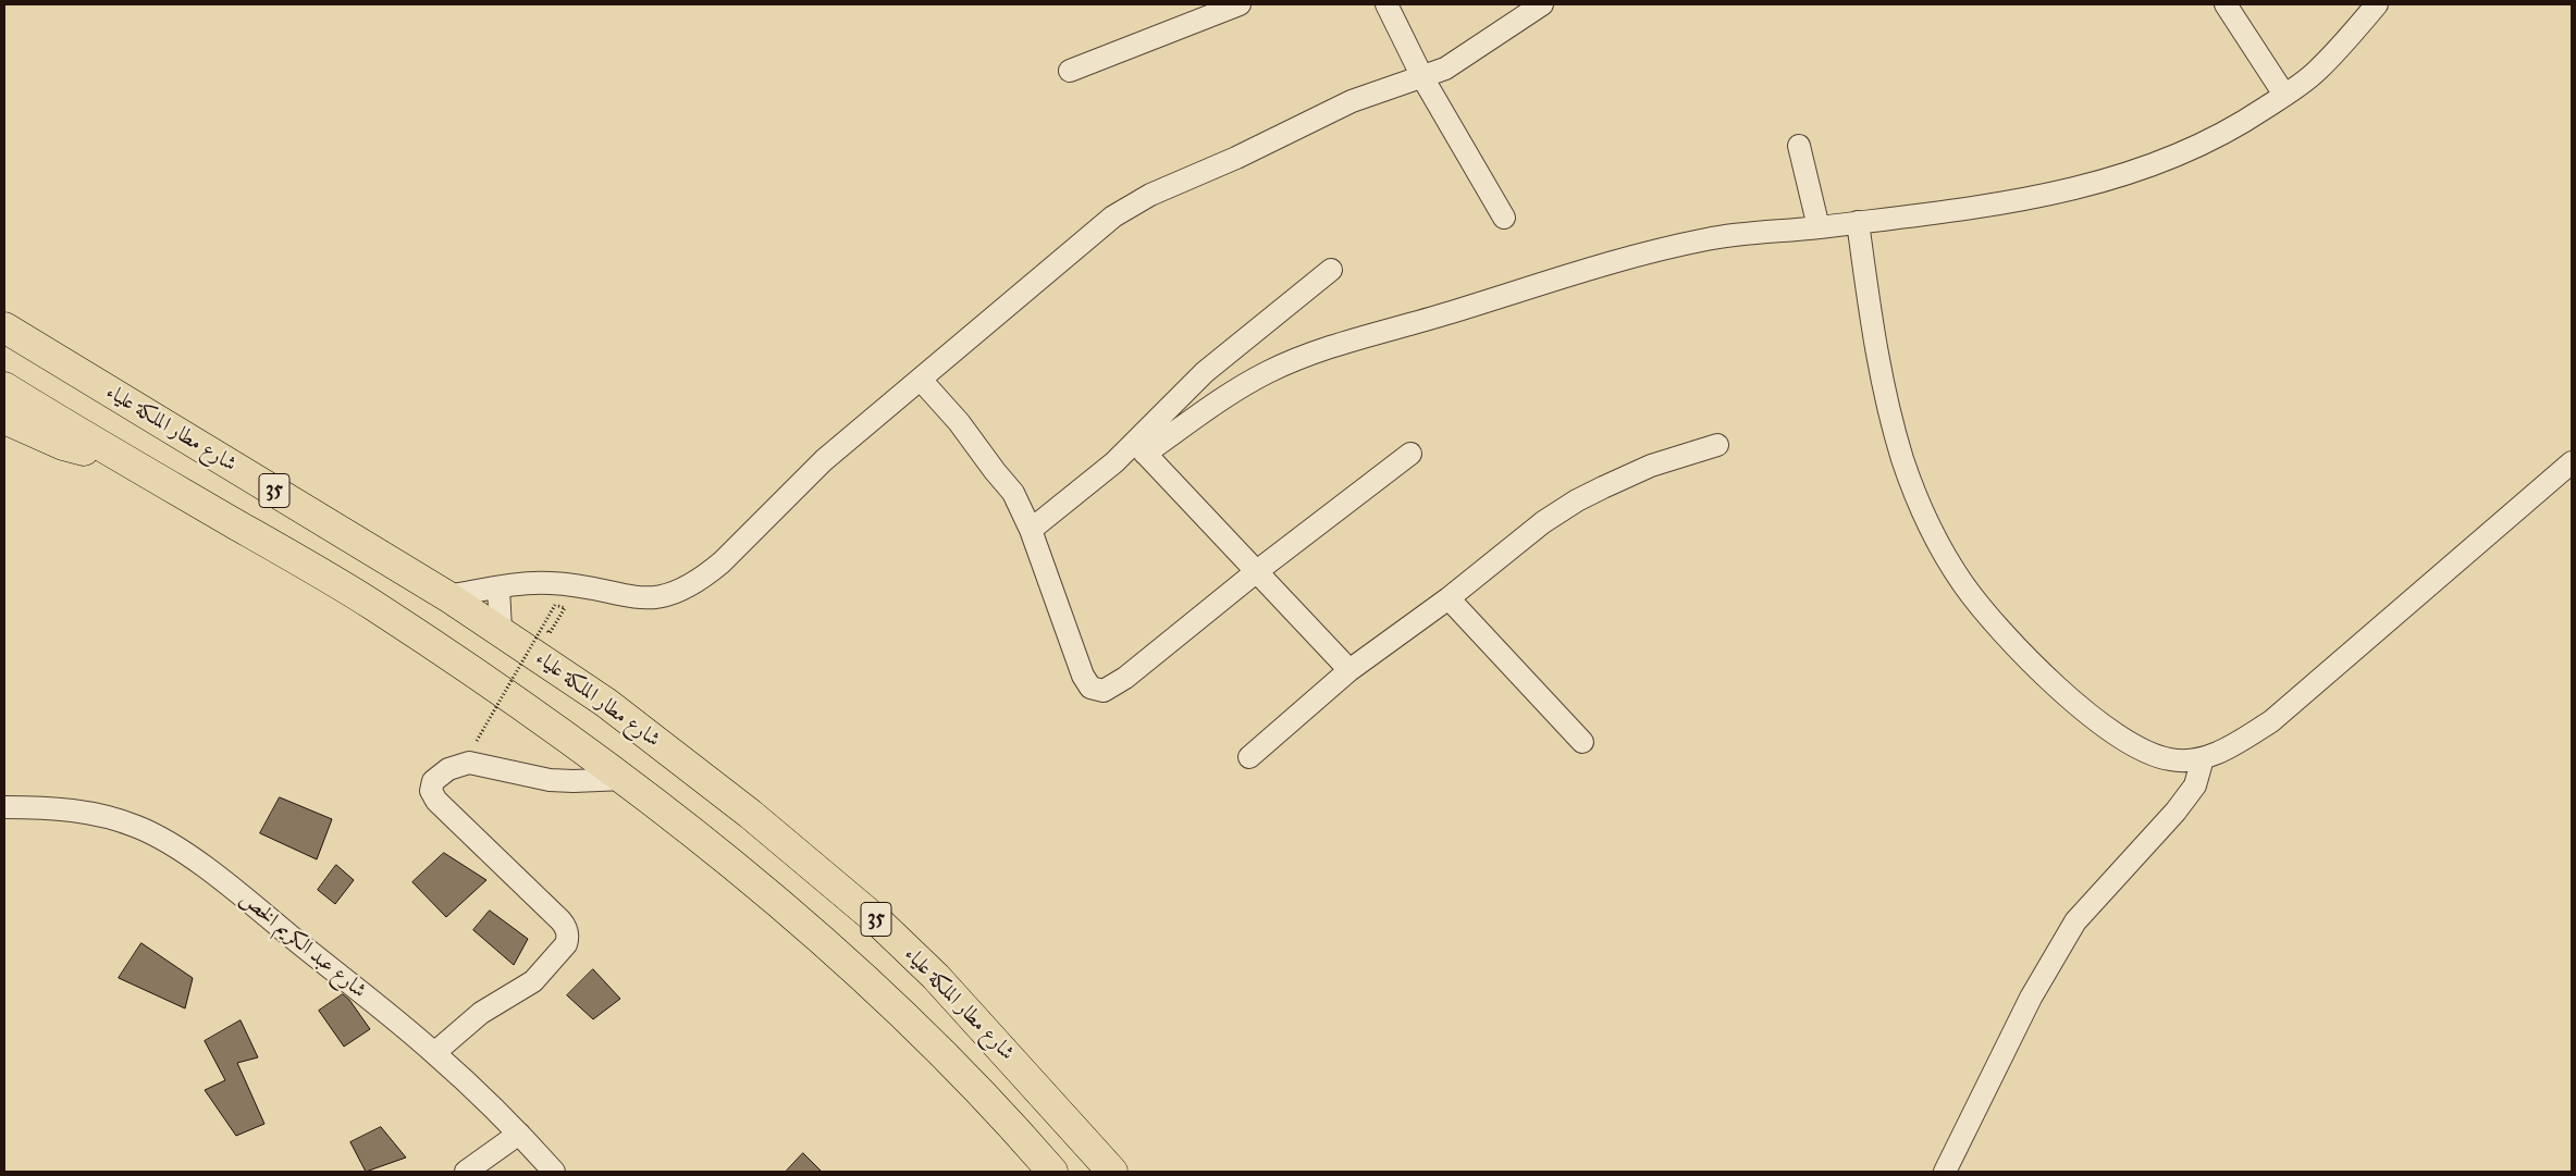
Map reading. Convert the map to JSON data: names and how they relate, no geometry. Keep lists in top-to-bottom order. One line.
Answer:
{"streets":{"highway":["شارع مطار الملكة علياء","35"],"street":["شارع عبد الكريم الخص"]}}
